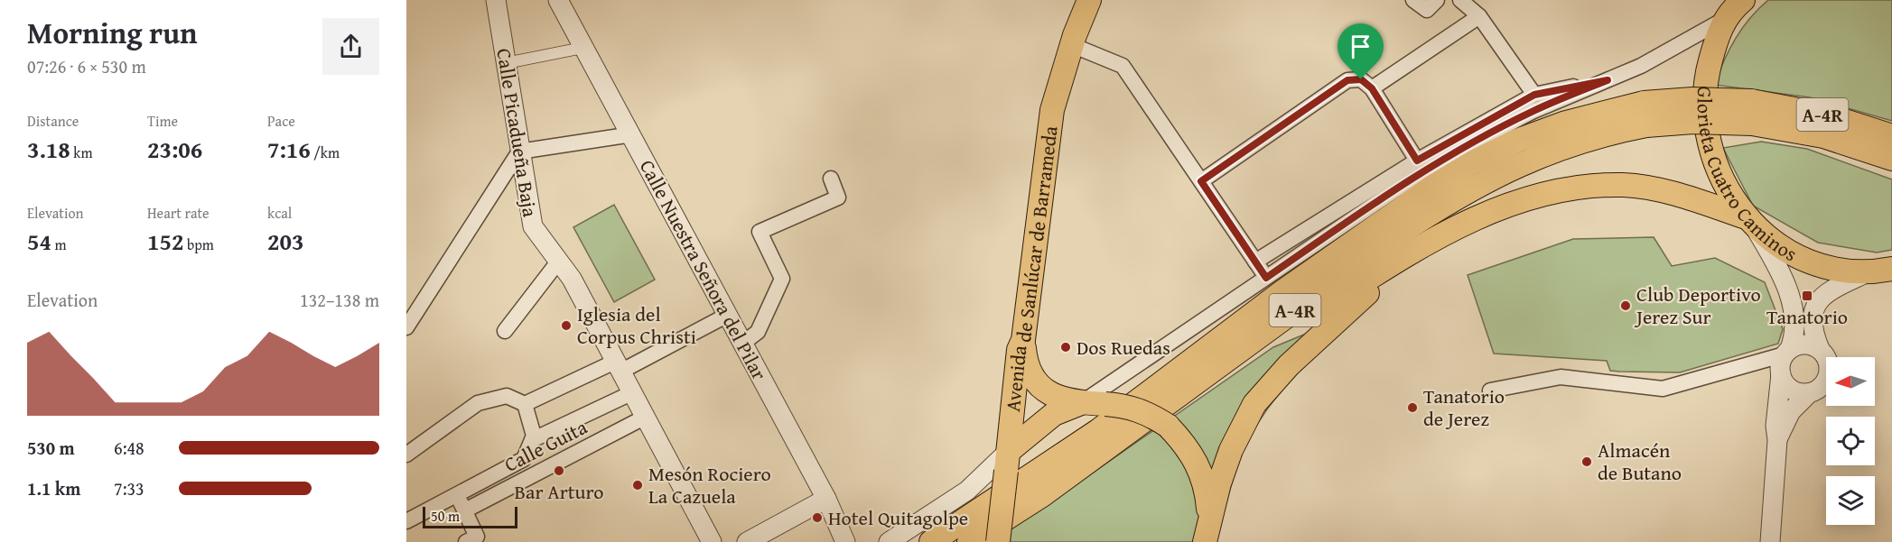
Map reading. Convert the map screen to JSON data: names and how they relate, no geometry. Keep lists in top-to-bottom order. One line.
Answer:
{"streets":{"main road":["A-4R","Glorieta Cuatro Caminos","Avenida de Sanlúcar de Barrameda"],"street":["Calle Picadueña Baja","Calle Nuestra Señora del Pilar","Calle Guita"]},"crossings":[["Calle Picadueña Baja","Calle Guita"]],"places":{"transit":["Tanatorio"],"other":["Club Deportivo Jerez Sur","Iglesia del Corpus Christi","Dos Ruedas","Tanatorio de Jerez","Almacén de Butano","Bar Arturo","Mesón Rociero La Cazuela","Hotel Quitagolpe"]},"scale_bar":"50 m","north":"left","page":{"heading":["Morning run","07:26 · 6 × 530 m"],"stats":[["Distance","3.18 km"],["Time","23:06"],["Pace","7:16 /km"],["Elevation","54 m"],["Heart rate","152 bpm"],["kcal","203"]],"chart":["Elevation","132–138 m"],"list":[{"name":"530 m","note":"6:48"},{"name":"1.1 km","note":"7:33"}],"scale":"50 m"}}
